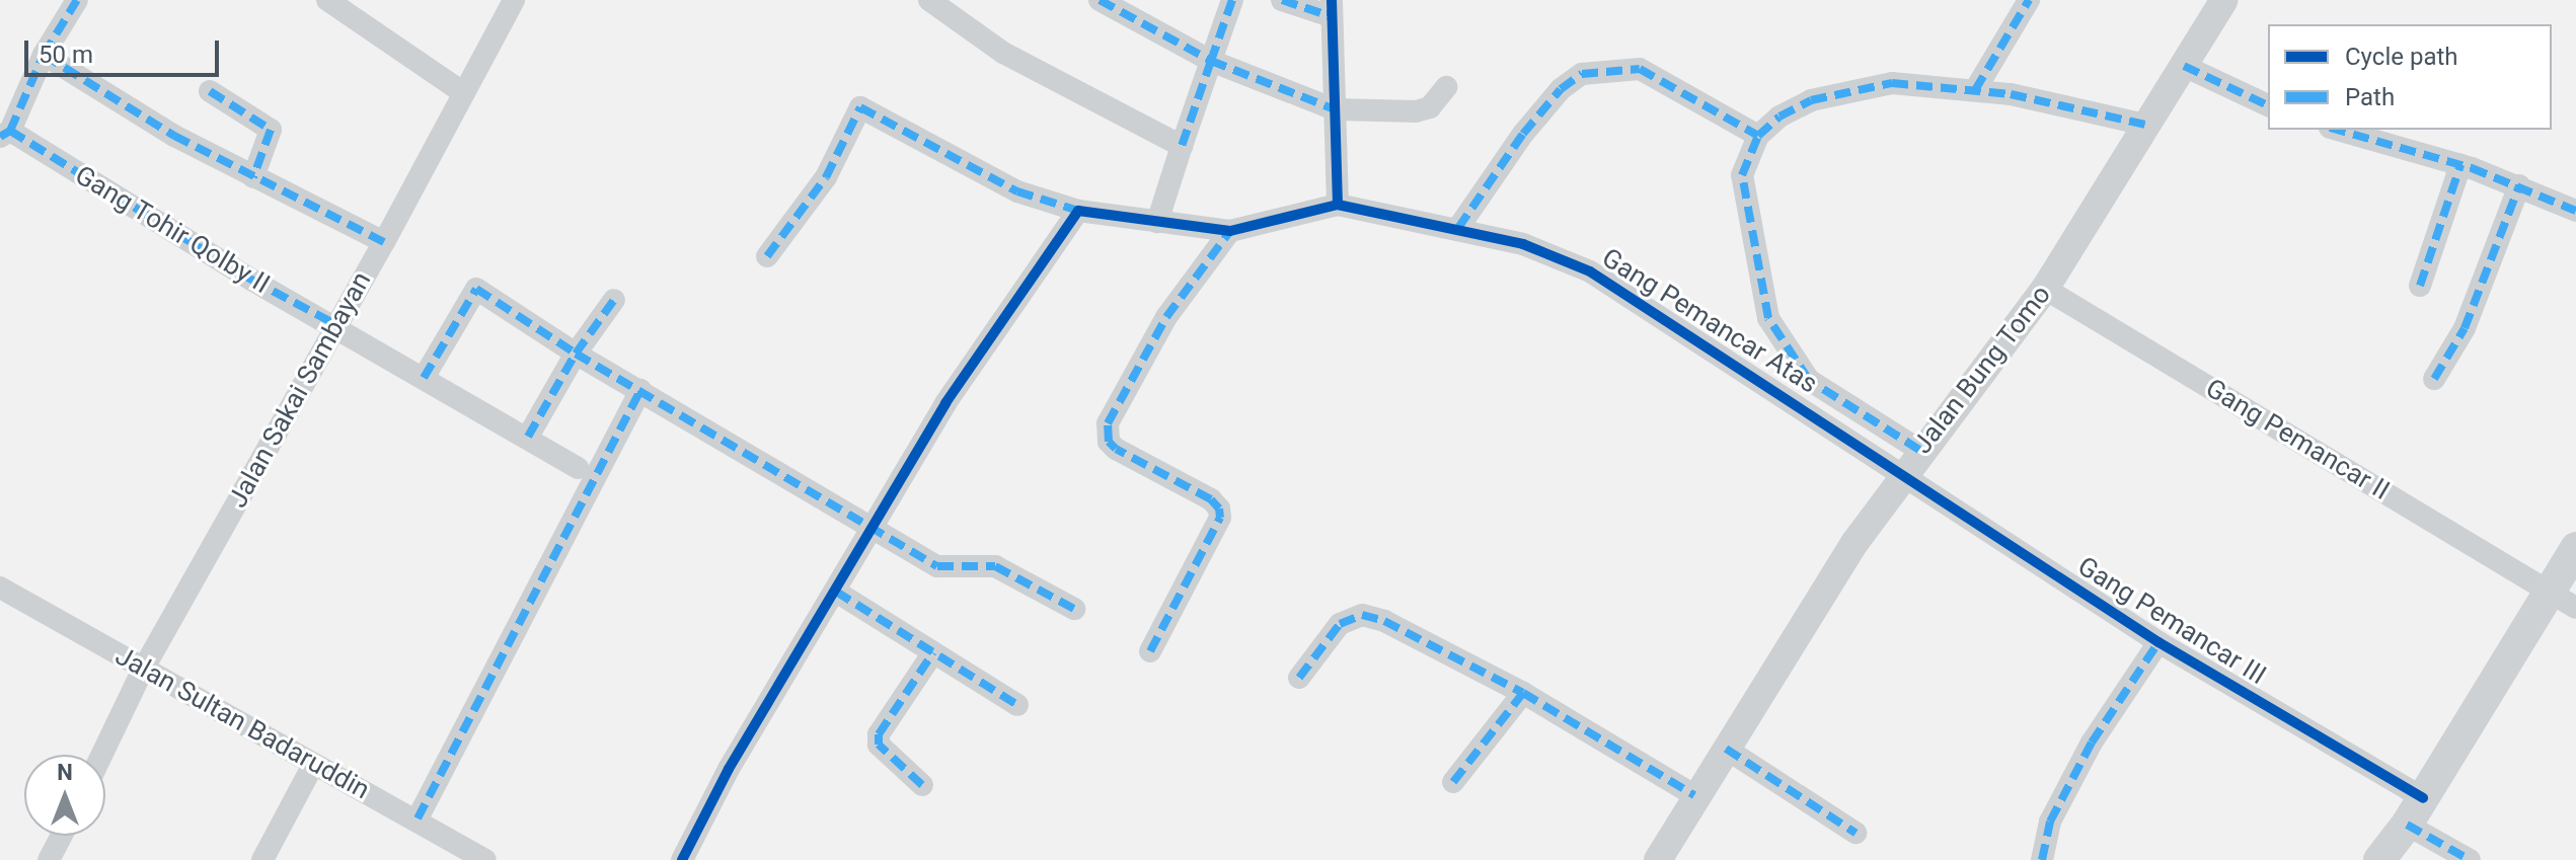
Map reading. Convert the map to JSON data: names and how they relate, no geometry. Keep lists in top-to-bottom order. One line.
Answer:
{"streets":{"street":["Gang Tohir Qolby II","Gang Pemancar Atas","Jalan Bung Tomo","Jalan Sakai Sambayan","Gang Pemancar II","Gang Pemancar III","Jalan Sultan Badaruddin"]},"crossings":[["Gang Tohir Qolby II","Jalan Sakai Sambayan"],["Gang Pemancar Atas","Jalan Bung Tomo"],["Gang Pemancar Atas","Gang Pemancar III"],["Jalan Bung Tomo","Gang Pemancar II"],["Jalan Bung Tomo","Gang Pemancar III"],["Jalan Sakai Sambayan","Jalan Sultan Badaruddin"]],"legend":["Cycle path","Path"],"scale_bar":"50 m","north":"top"}
